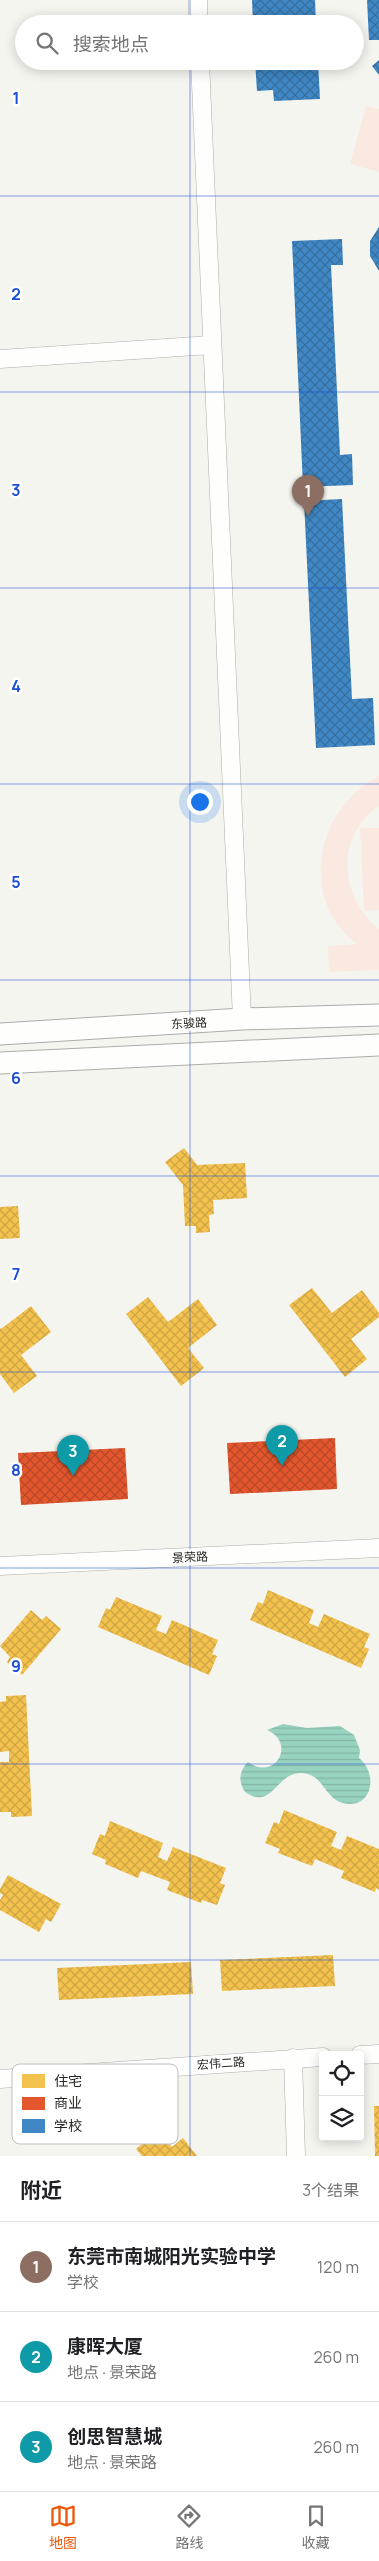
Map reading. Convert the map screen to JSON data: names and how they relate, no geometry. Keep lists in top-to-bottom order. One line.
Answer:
{"streets":{"street":["东骏路","景荣路","宏伟二路"]},"legend":["住宅","商业","学校"],"page":{"search":"搜索地点","pins":["1","2","3"],"heading":["附近","3个结果"],"list":[{"mark":"1","name":"东莞市南城阳光实验中学","note":"学校","value":"120 m"},{"mark":"2","name":"康晖大厦","note":"地点 · 景荣路","value":"260 m"},{"mark":"3","name":"创思智慧城","note":"地点 · 景荣路","value":"260 m"}],"nav":["地图","路线","收藏"]},"grid":{"rows":["1","2","3","4","5","6","7","8","9"]}}
